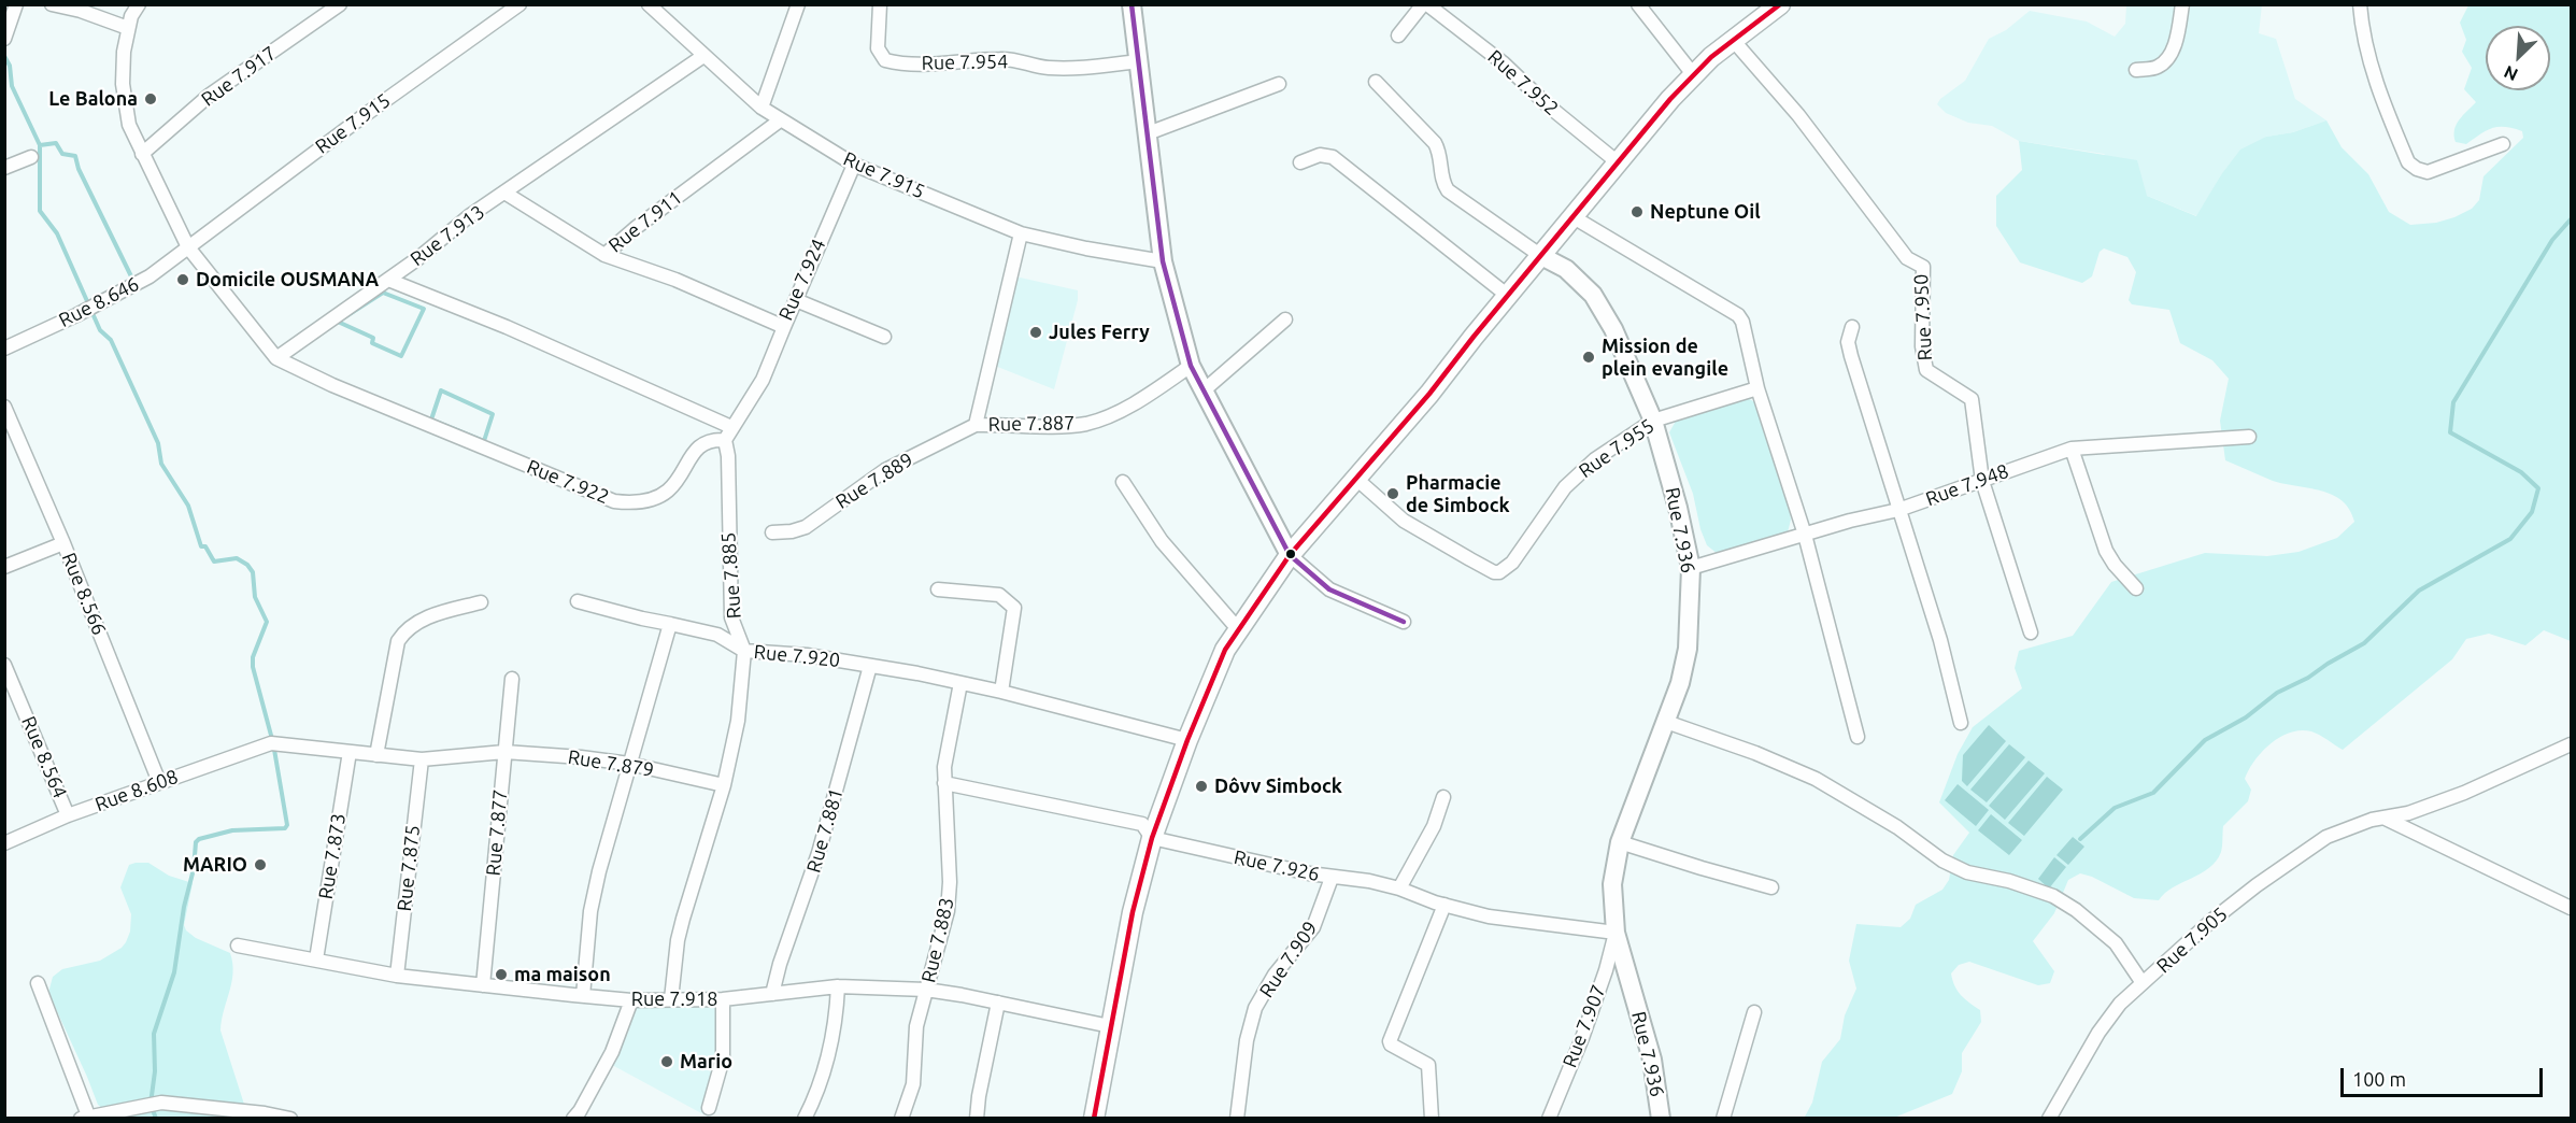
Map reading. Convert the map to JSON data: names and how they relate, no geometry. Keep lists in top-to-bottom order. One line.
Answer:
{"streets":{"street":["Rue 7.954","Rue 7.917","Rue 7.952","Rue 7.915","Rue 7.911","Rue 7.913","Rue 7.924","Rue 8.646","Rue 7.950","Rue 7.887","Rue 7.955","Rue 7.889","Rue 7.922","Rue 7.948","Rue 7.936","Rue 7.885","Rue 8.566","Rue 7.920","Rue 8.564","Rue 7.879","Rue 8.608","Rue 7.881","Rue 7.877","Rue 7.873","Rue 7.926","Rue 7.875","Rue 7.883","Rue 7.905","Rue 7.909","Rue 7.918","Rue 7.907"]},"crossings":[["Rue 7.915","Rue 7.911"],["Rue 7.915","Rue 7.913"],["Rue 7.915","Rue 7.924"],["Rue 7.915","Rue 8.646"],["Rue 7.915","Rue 7.887"],["Rue 7.911","Rue 7.913"],["Rue 7.911","Rue 7.924"],["Rue 7.913","Rue 7.922"],["Rue 7.950","Rue 7.948"],["Rue 7.887","Rue 7.889"],["Rue 7.955","Rue 7.936"],["Rue 7.922","Rue 7.885"],["Rue 7.948","Rue 7.936"],["Rue 7.936","Rue 7.926"],["Rue 7.936","Rue 7.907"],["Rue 7.885","Rue 7.920"],["Rue 7.885","Rue 7.879"],["Rue 8.566","Rue 8.608"],["Rue 7.920","Rue 7.881"],["Rue 7.920","Rue 7.883"],["Rue 8.564","Rue 8.608"],["Rue 7.879","Rue 8.608"],["Rue 7.879","Rue 7.877"],["Rue 7.879","Rue 7.873"],["Rue 7.879","Rue 7.875"],["Rue 7.881","Rue 7.918"],["Rue 7.877","Rue 7.918"],["Rue 7.873","Rue 7.918"],["Rue 7.926","Rue 7.883"],["Rue 7.926","Rue 7.909"],["Rue 7.926","Rue 7.907"],["Rue 7.875","Rue 7.918"],["Rue 7.883","Rue 7.918"]],"places":["Le Balona","Neptune Oil","Domicile OUSMANA","Jules Ferry","Mission de plein evangile","Pharmacie de Simbock","Dôvv Simbock","MARIO","ma maison","Mario"],"scale_bar":"100 m","north":"bottom left"}
